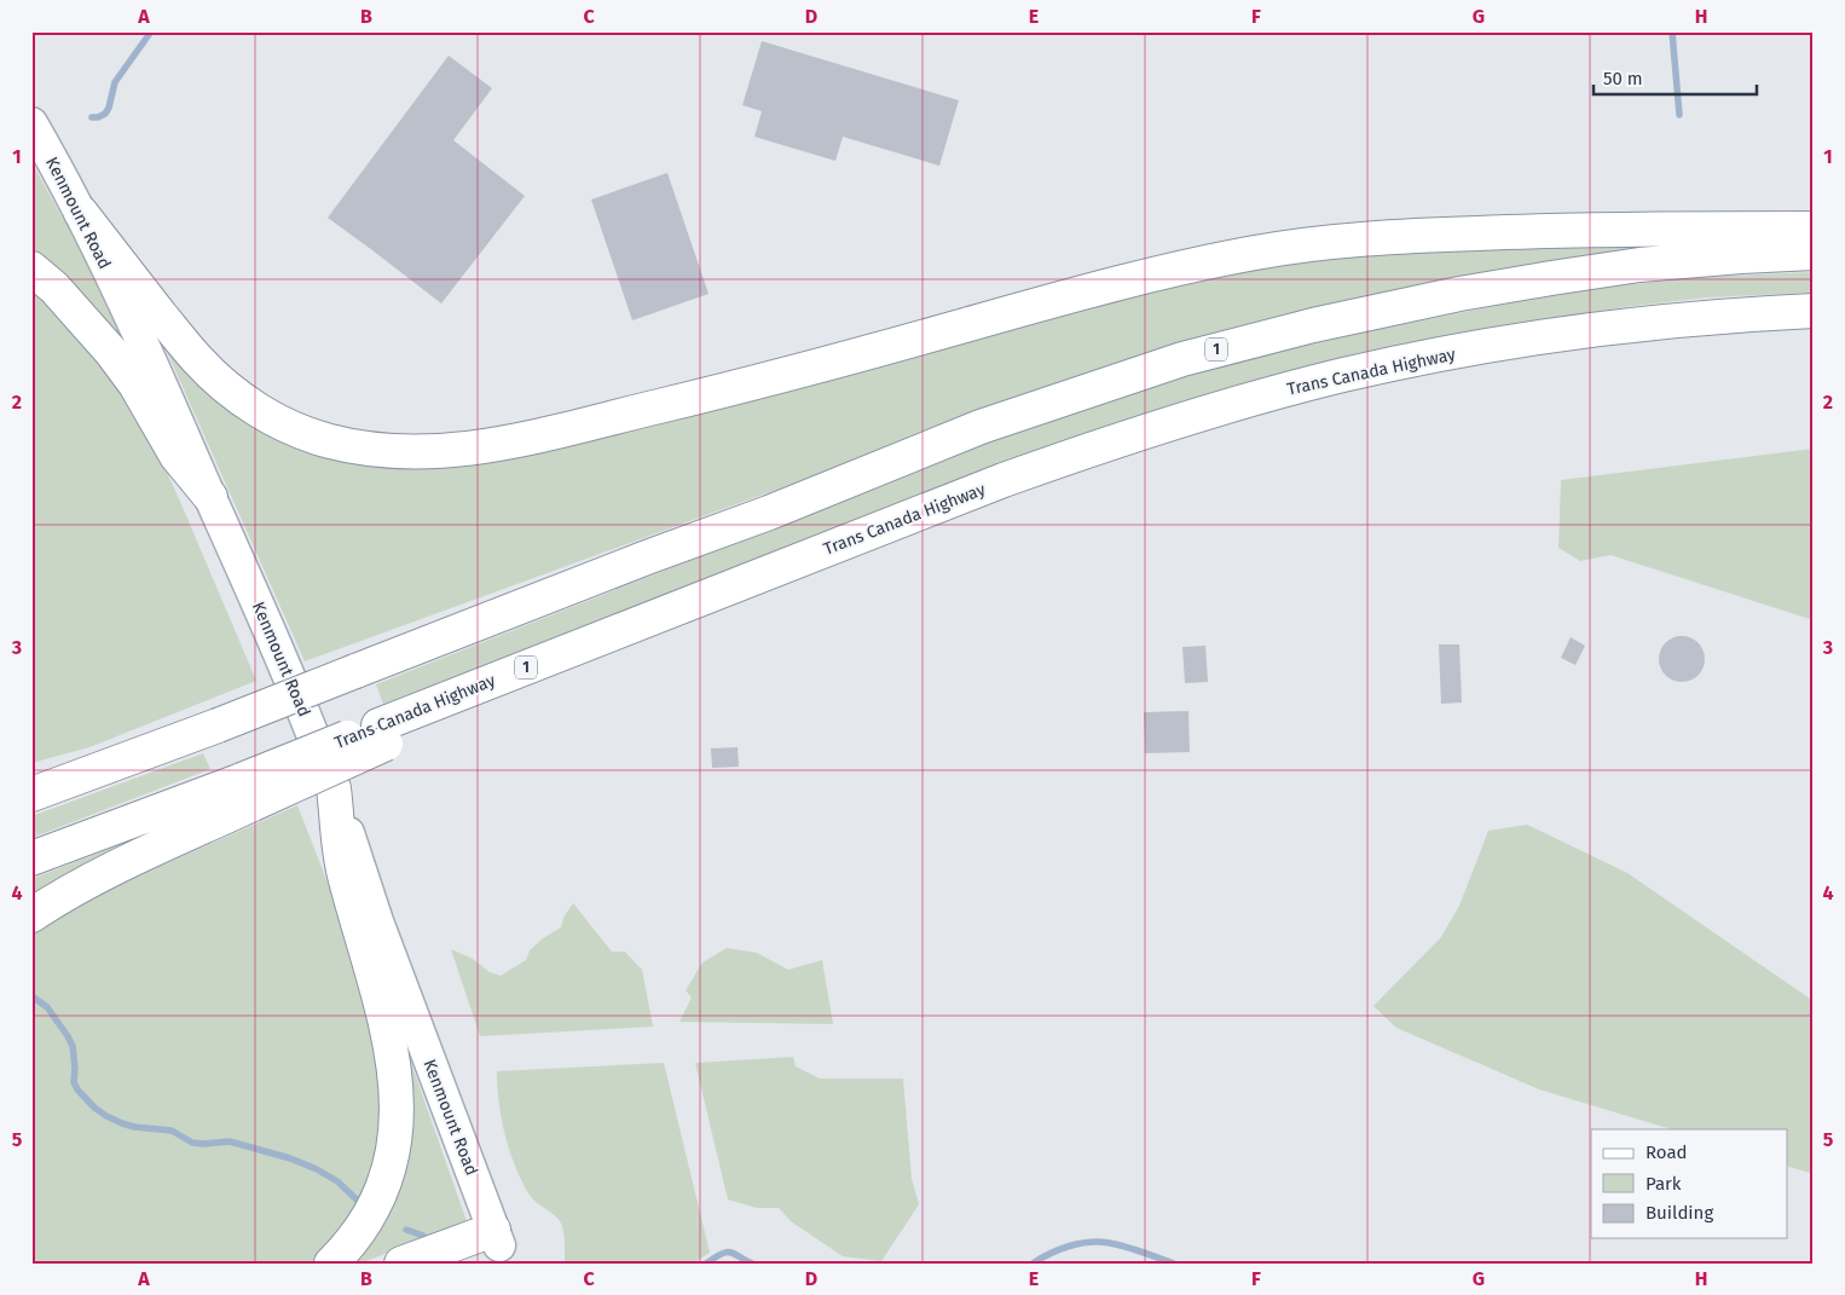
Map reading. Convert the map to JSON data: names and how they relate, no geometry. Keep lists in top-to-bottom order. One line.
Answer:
{"streets":{"highway":["1","Trans Canada Highway"],"main road":["Kenmount Road"]},"legend":["Road","Park","Building"],"scale_bar":"50 m","grid":{"columns":["A","B","C","D","E","F","G","H"],"rows":["1","2","3","4","5"]}}
